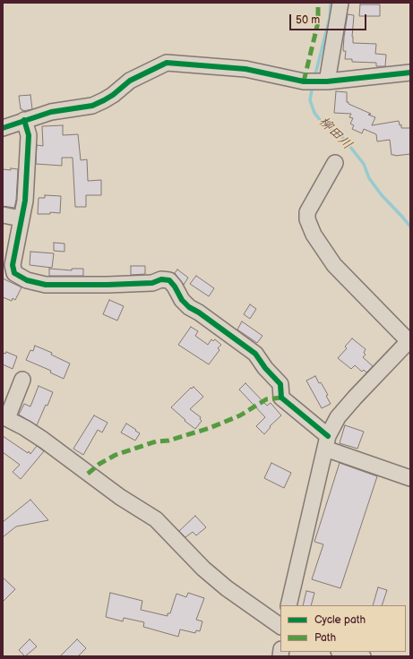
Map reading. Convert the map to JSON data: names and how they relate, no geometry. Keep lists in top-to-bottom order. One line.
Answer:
{"water":["柳田川"],"legend":["Cycle path","Path"],"scale_bar":"50 m"}
